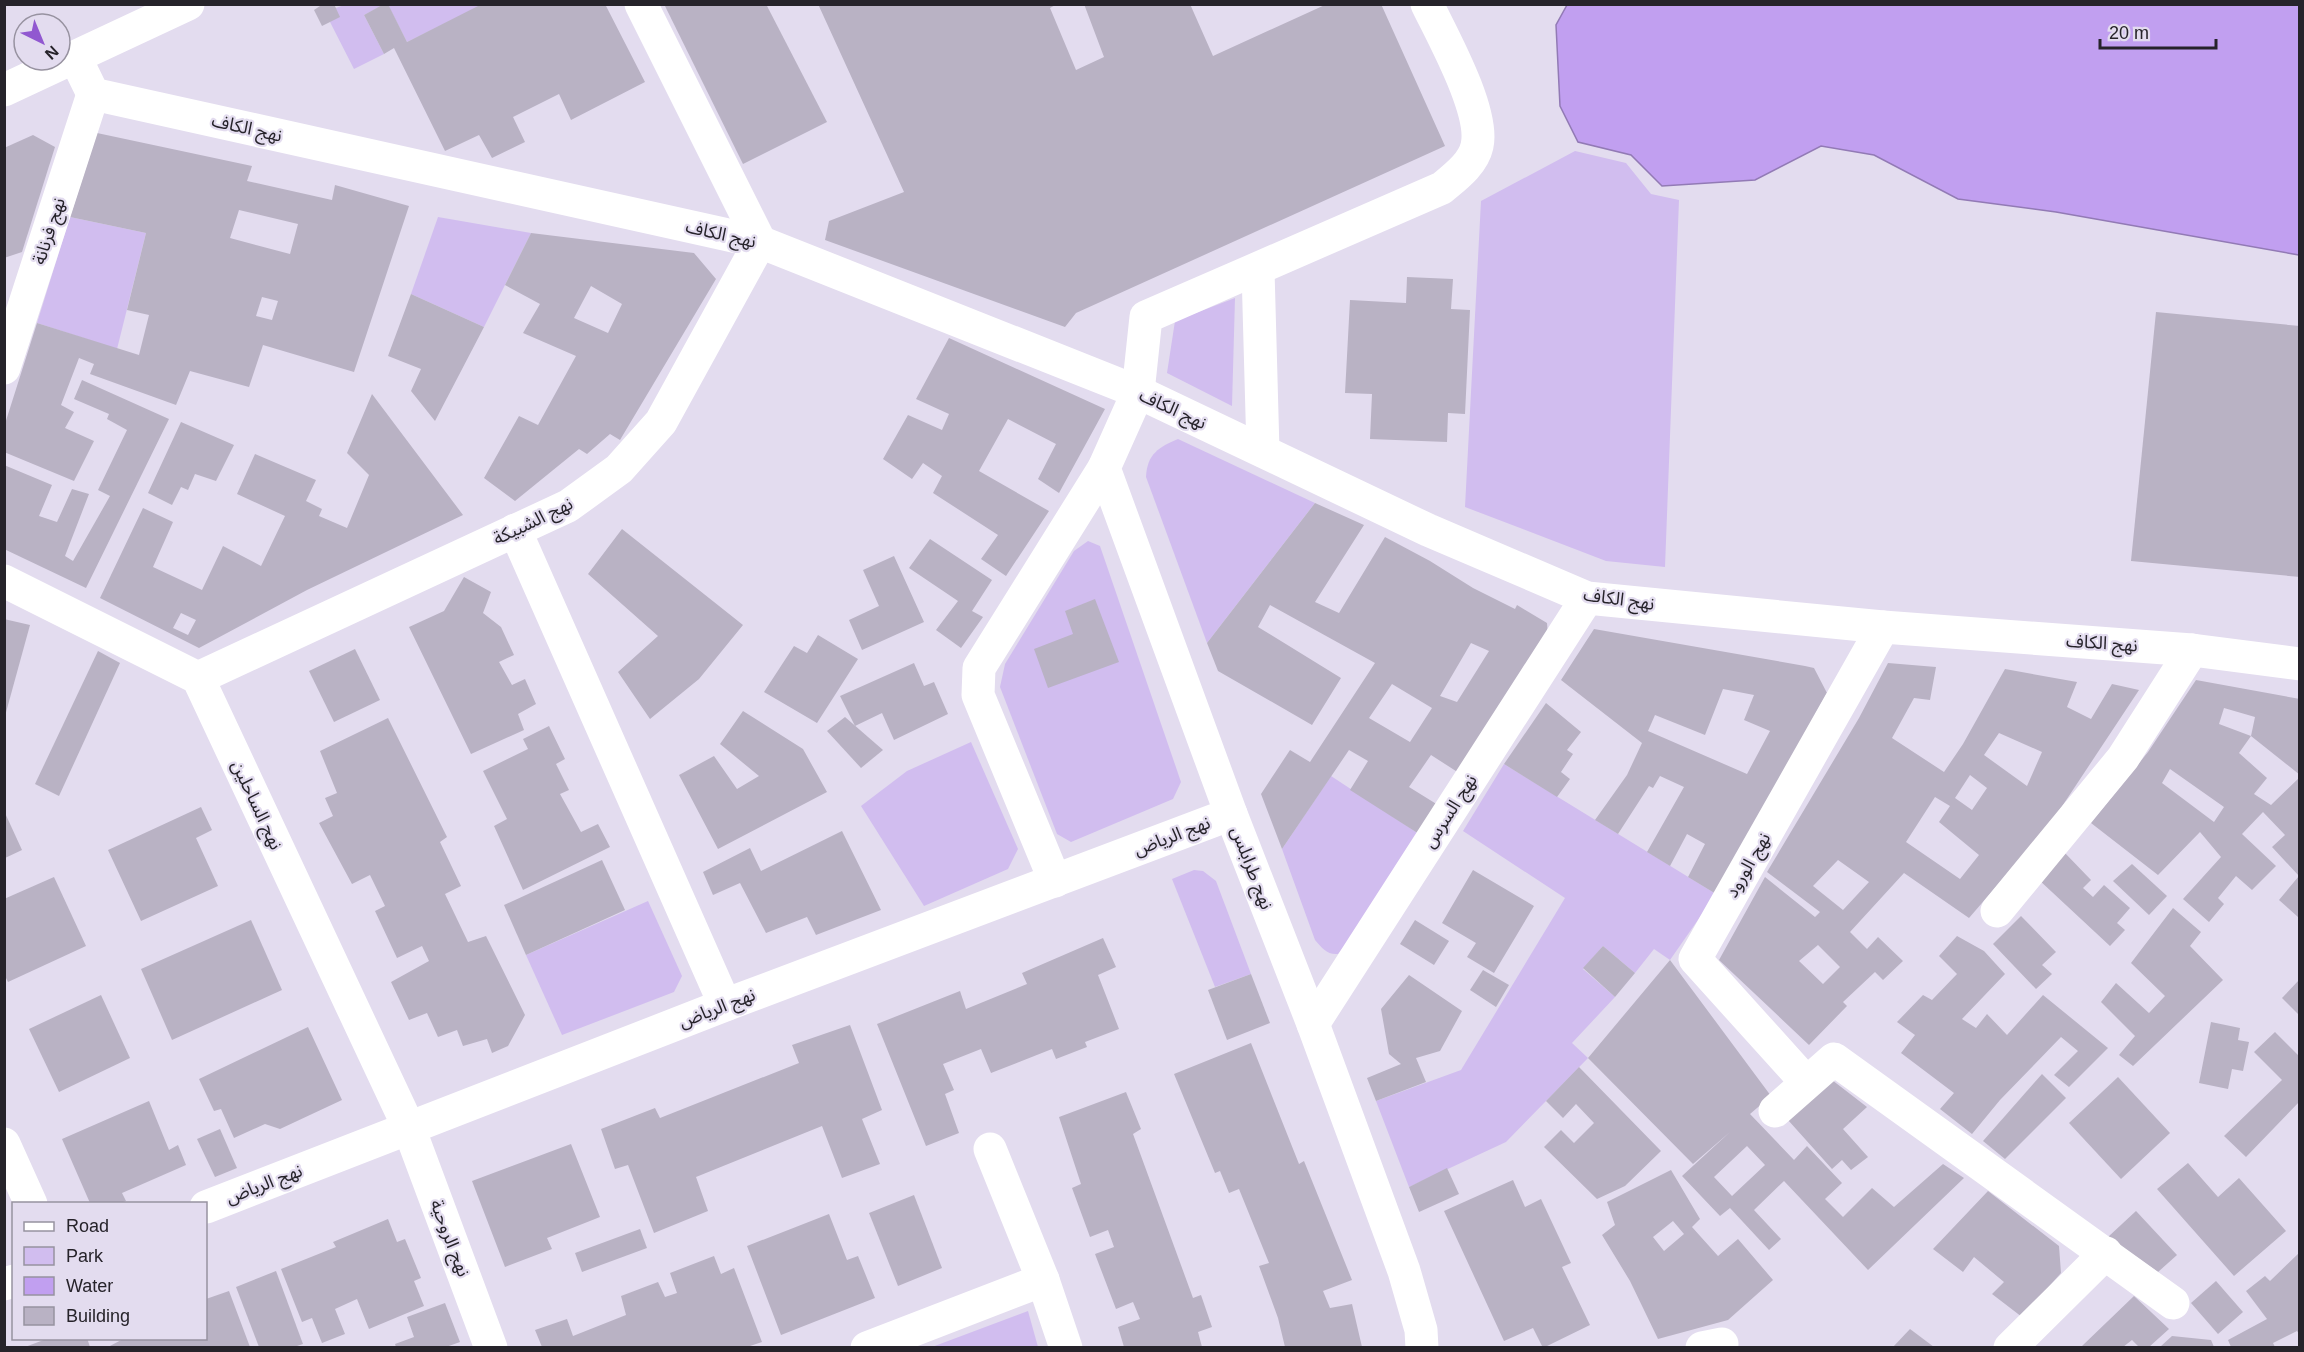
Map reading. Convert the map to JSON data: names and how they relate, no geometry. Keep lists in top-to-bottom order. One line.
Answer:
{"streets":{"street":["نهج الكاف","نهج فرنانة","نهج الشبيكة","نهج الساحلين","نهج السرس","نهج الرياض","نهج الورود","نهج طرابلس","نهج الروحية"]},"crossings":[["نهج الكاف","نهج فرنانة"],["نهج الكاف","نهج الشبيكة"],["نهج الكاف","نهج السرس"],["نهج الكاف","نهج الورود"],["نهج الشبيكة","نهج الساحلين"],["نهج الساحلين","نهج الرياض"],["نهج الساحلين","نهج الروحية"],["نهج السرس","نهج طرابلس"],["نهج الرياض","نهج طرابلس"],["نهج الرياض","نهج الروحية"]],"legend":["Road","Park","Water","Building"],"scale_bar":"20 m","north":"bottom right"}
